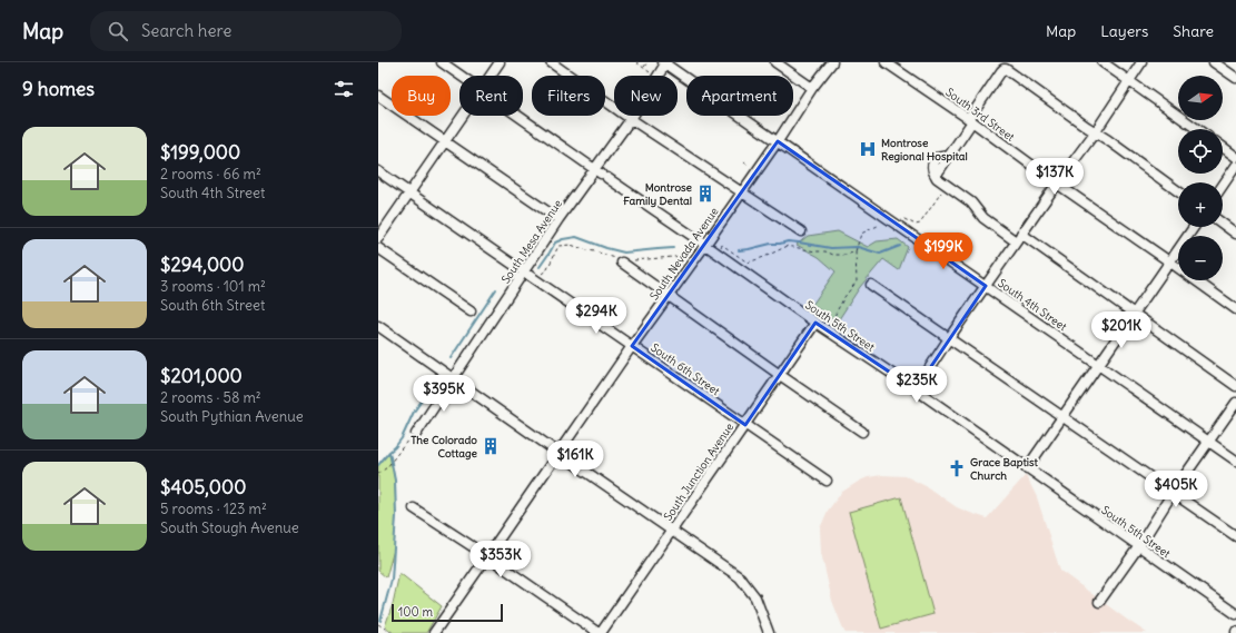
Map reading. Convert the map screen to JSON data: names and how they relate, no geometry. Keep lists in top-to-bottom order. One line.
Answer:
{"streets":{"street":["South 3rd Street","South Mesa Avenue","South Nevada Avenue","South 4th Street","South 5th Street","South 6th Street","South Junction Avenue"]},"crossings":[["South Mesa Avenue","South 4th Street"],["South Mesa Avenue","South 5th Street"],["South Mesa Avenue","South 6th Street"],["South Nevada Avenue","South 4th Street"],["South Nevada Avenue","South 5th Street"],["South Nevada Avenue","South 6th Street"],["South 5th Street","South Junction Avenue"],["South 6th Street","South Junction Avenue"]],"places":{"hospital":["Montrose Regional Hospital"],"building":["Montrose Family Dental","The Colorado Cottage"],"church":["Grace Baptist Church"]},"scale_bar":"100 m","north":"right","page":{"header":"Map","search":"Search here","nav":["Map","Layers","Share"],"heading":"9 homes","map_buttons":["+","−"],"chip":["Buy","Rent","Filters","New","Apartment"],"list":[{"name":"$199,000","note":"2 rooms · 66 m² · South 4th Street"},{"name":"$294,000","note":"3 rooms · 101 m² · South 6th Street"},{"name":"$201,000","note":"2 rooms · 58 m² · South Pythian Avenue"},{"name":"$405,000","note":"5 rooms · 123 m² · South Stough Avenue"}],"price":["$137K","$199K","$294K","$201K","$235K","$395K","$161K","$405K","$353K"],"scale":"100 m"}}
